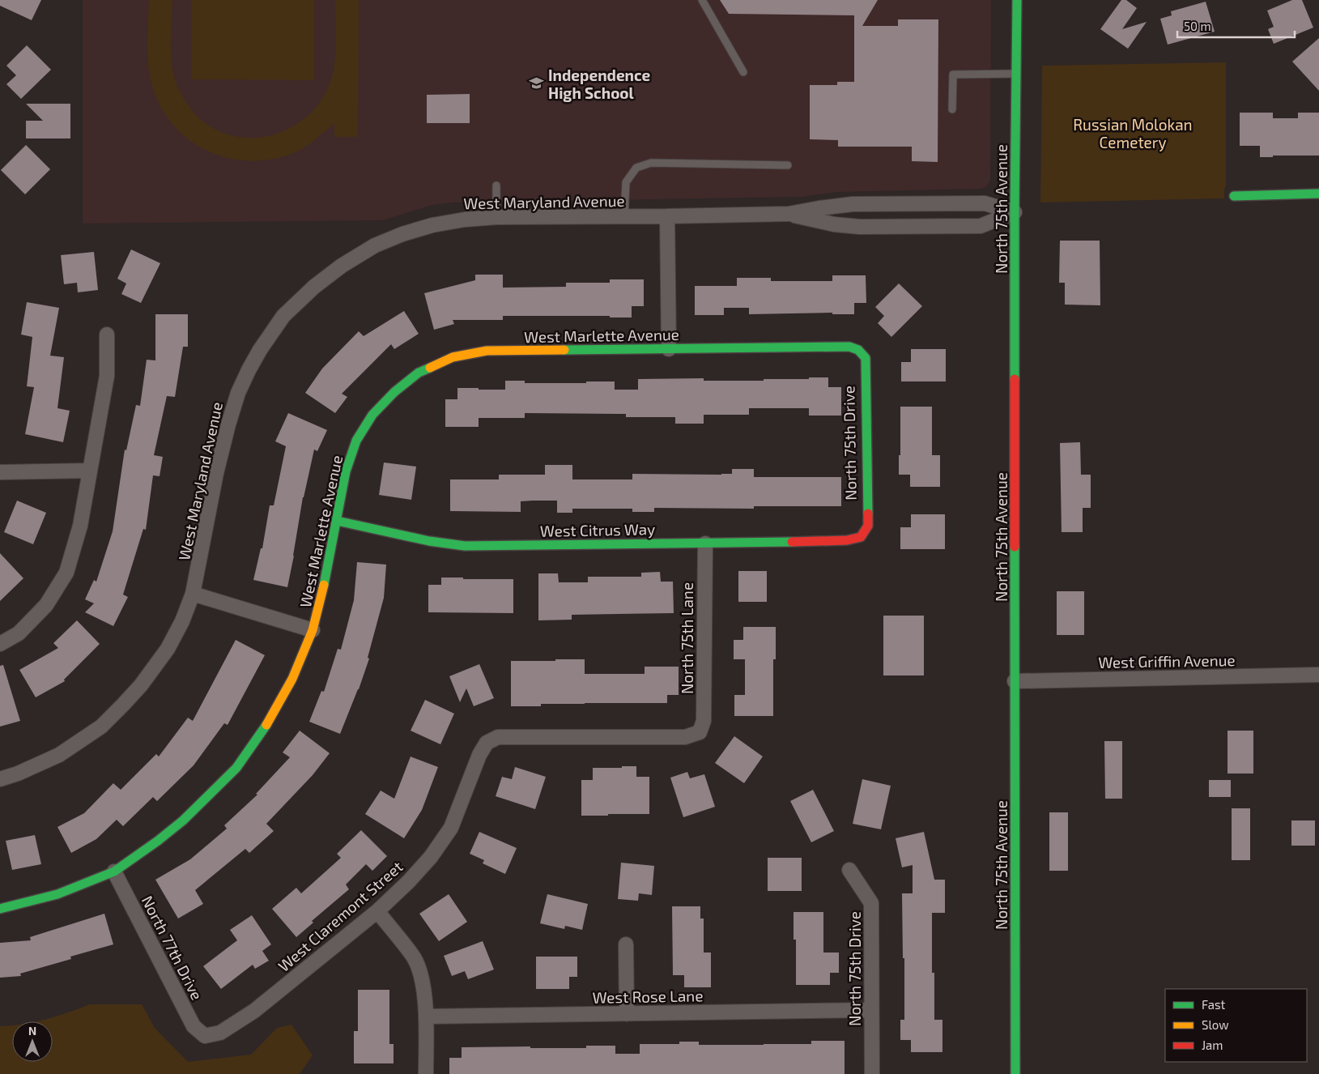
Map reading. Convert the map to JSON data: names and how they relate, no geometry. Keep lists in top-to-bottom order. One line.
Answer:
{"streets":{"street":["West Maryland Avenue","North 75th Avenue","West Marlette Avenue","North 75th Drive","West Citrus Way","North 75th Lane","West Griffin Avenue","West Claremont Street","North 77th Drive","West Rose Lane"]},"crossings":[["West Maryland Avenue","North 75th Avenue"],["North 75th Avenue","West Griffin Avenue"],["West Marlette Avenue","North 75th Drive"],["West Marlette Avenue","West Citrus Way"],["West Marlette Avenue","North 77th Drive"],["North 75th Drive","West Citrus Way"],["North 75th Drive","West Rose Lane"],["West Citrus Way","North 75th Lane"],["North 75th Lane","West Claremont Street"],["West Claremont Street","North 77th Drive"]],"parks":["Russian Molokan Cemetery"],"places":{"school or university":["Independence High School"]},"legend":["Fast","Slow","Jam"],"scale_bar":"50 m","north":"top"}
